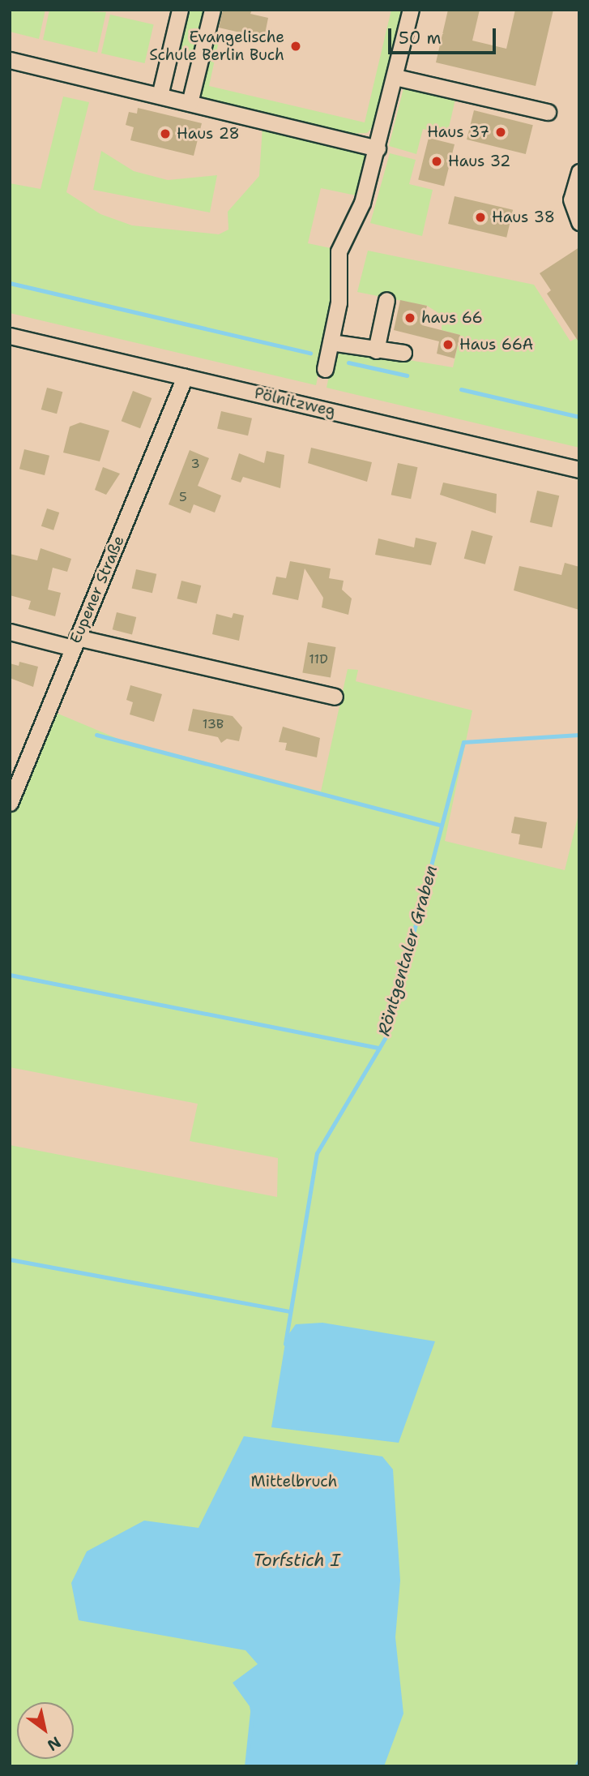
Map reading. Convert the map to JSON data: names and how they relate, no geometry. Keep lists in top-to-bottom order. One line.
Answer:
{"streets":{"street":["Pölnitzweg","Eupener Straße"]},"crossings":[["Pölnitzweg","Eupener Straße"]],"water":["Röntgentaler Graben","Torfstich I"],"parks":["Mittelbruch"],"places":["Evangelische Schule Berlin Buch","Haus 37","Haus 28","Haus 32","Haus 38","haus 66","Haus 66A"],"house_numbers":["3","5","11D","13B"],"scale_bar":"50 m","north":"bottom right"}
